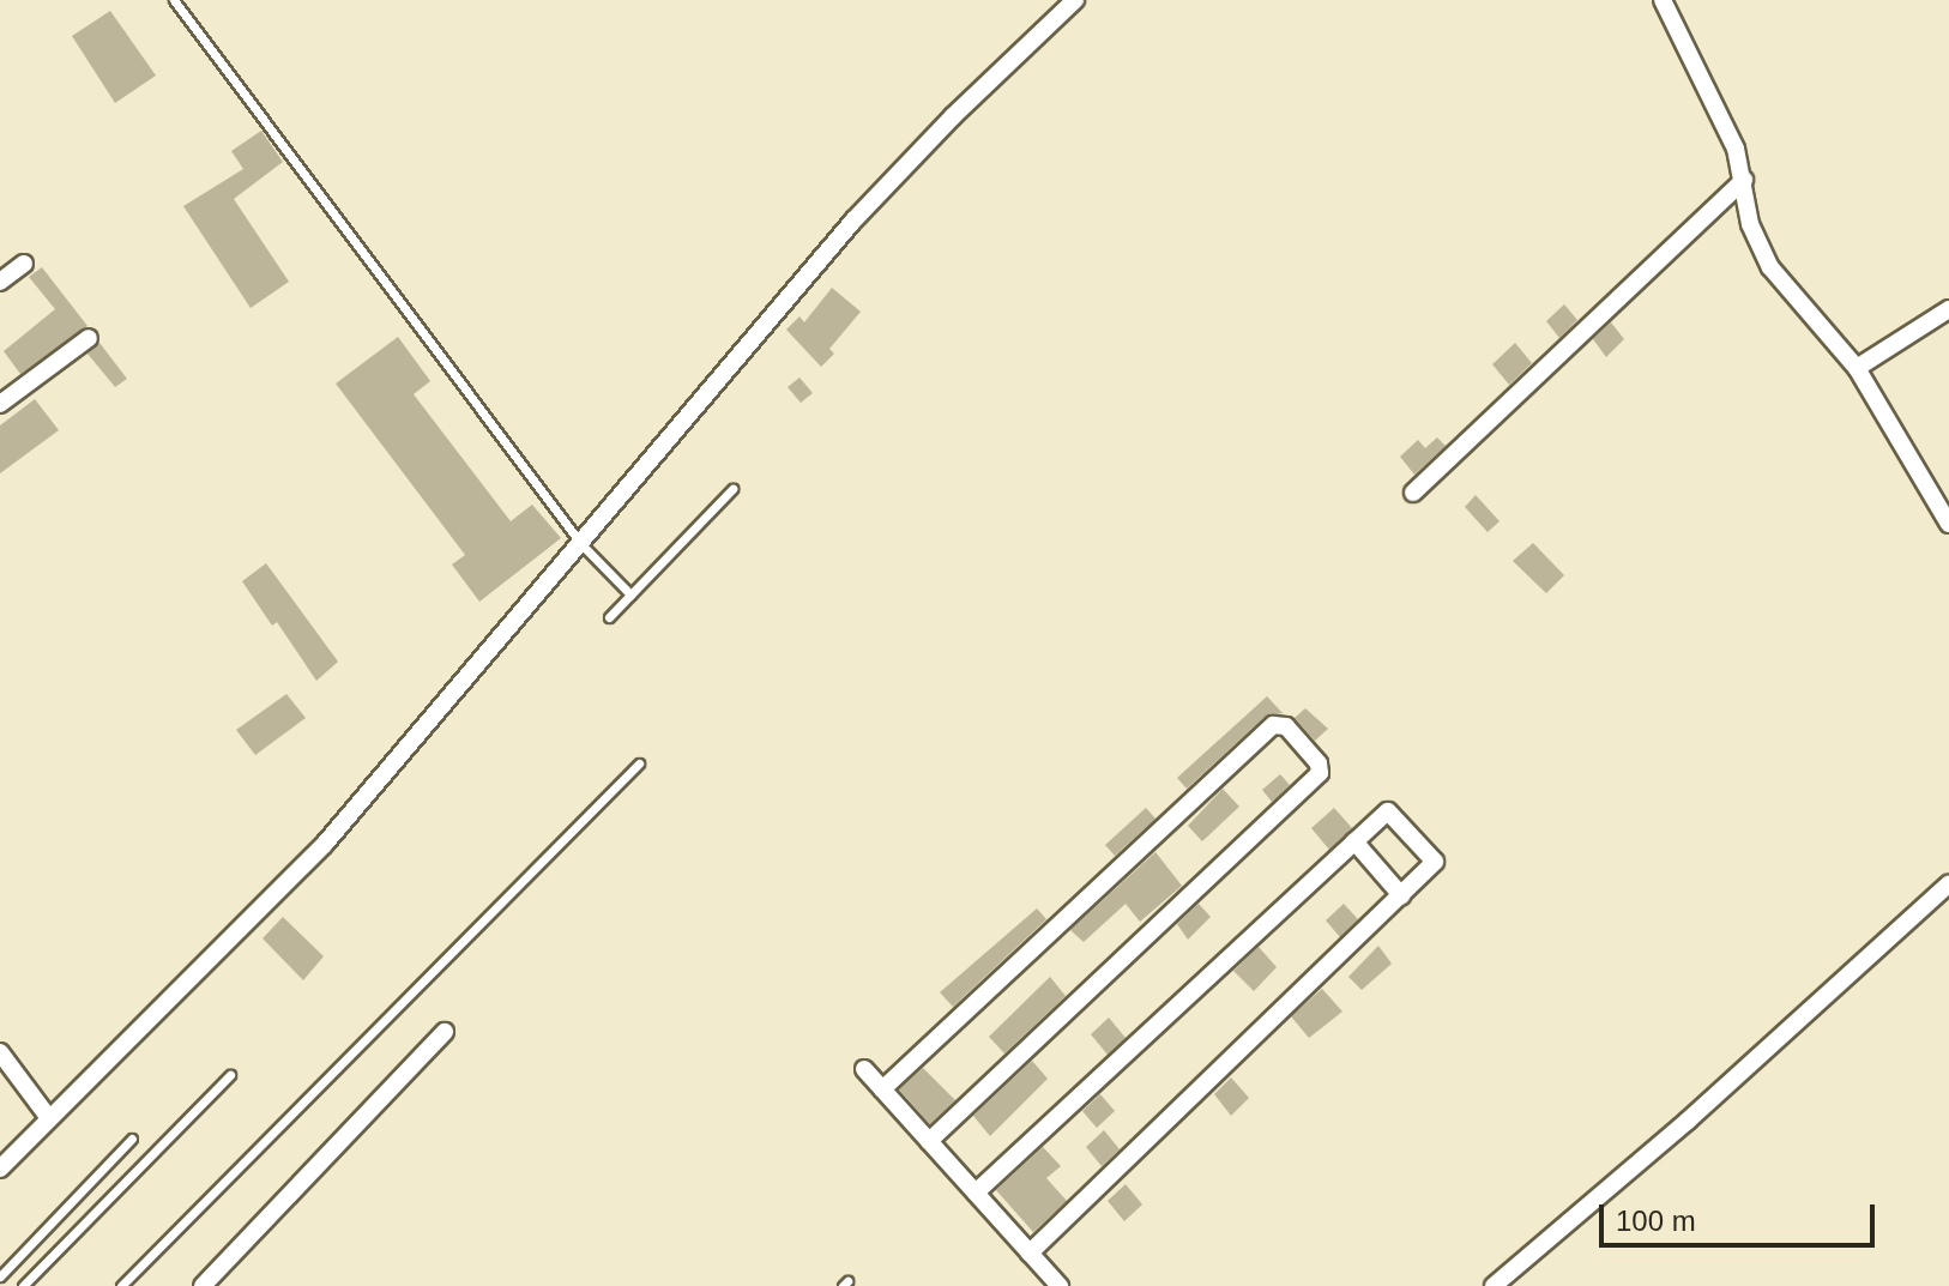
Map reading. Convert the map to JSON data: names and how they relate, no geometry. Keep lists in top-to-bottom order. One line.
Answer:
{"scale_bar":"100 m"}
